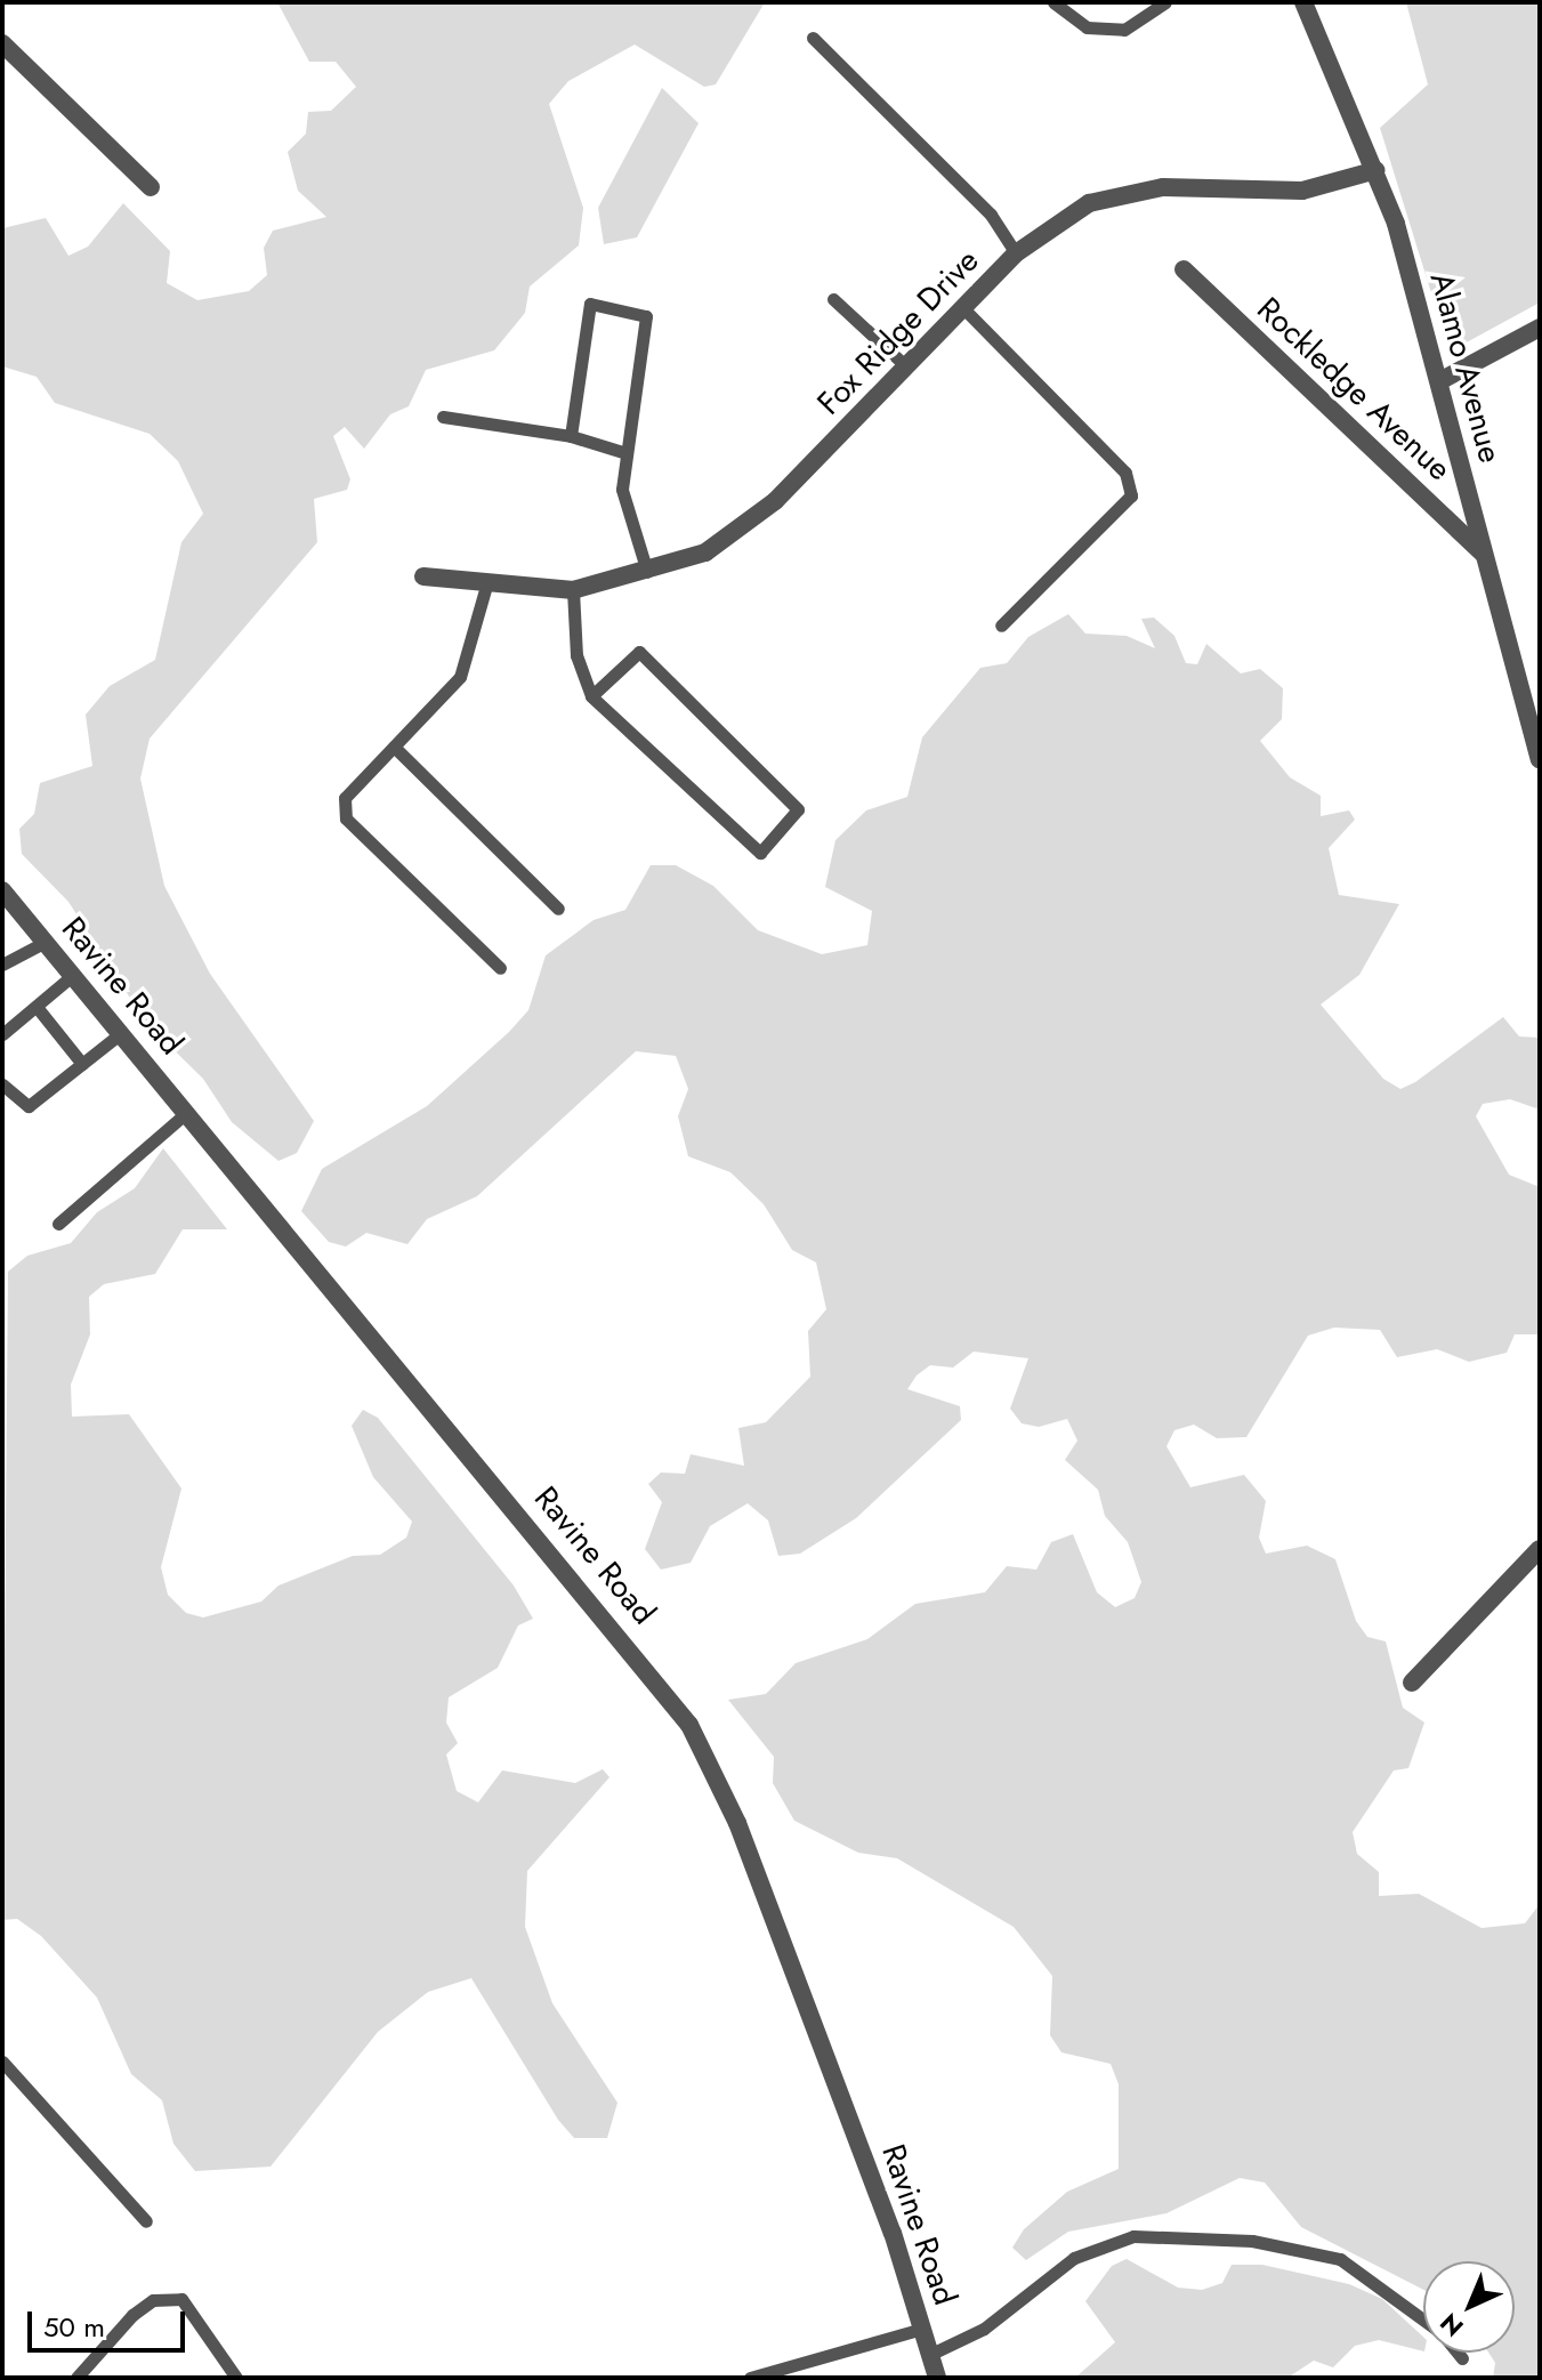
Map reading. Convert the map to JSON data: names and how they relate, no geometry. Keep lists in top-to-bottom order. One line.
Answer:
{"streets":{"street":["Fox Ridge Drive","Alamo Avenue","Rockledge Avenue","Ravine Road"]},"crossings":[["Fox Ridge Drive","Alamo Avenue"],["Alamo Avenue","Rockledge Avenue"]],"scale_bar":"50 m","north":"bottom left"}
